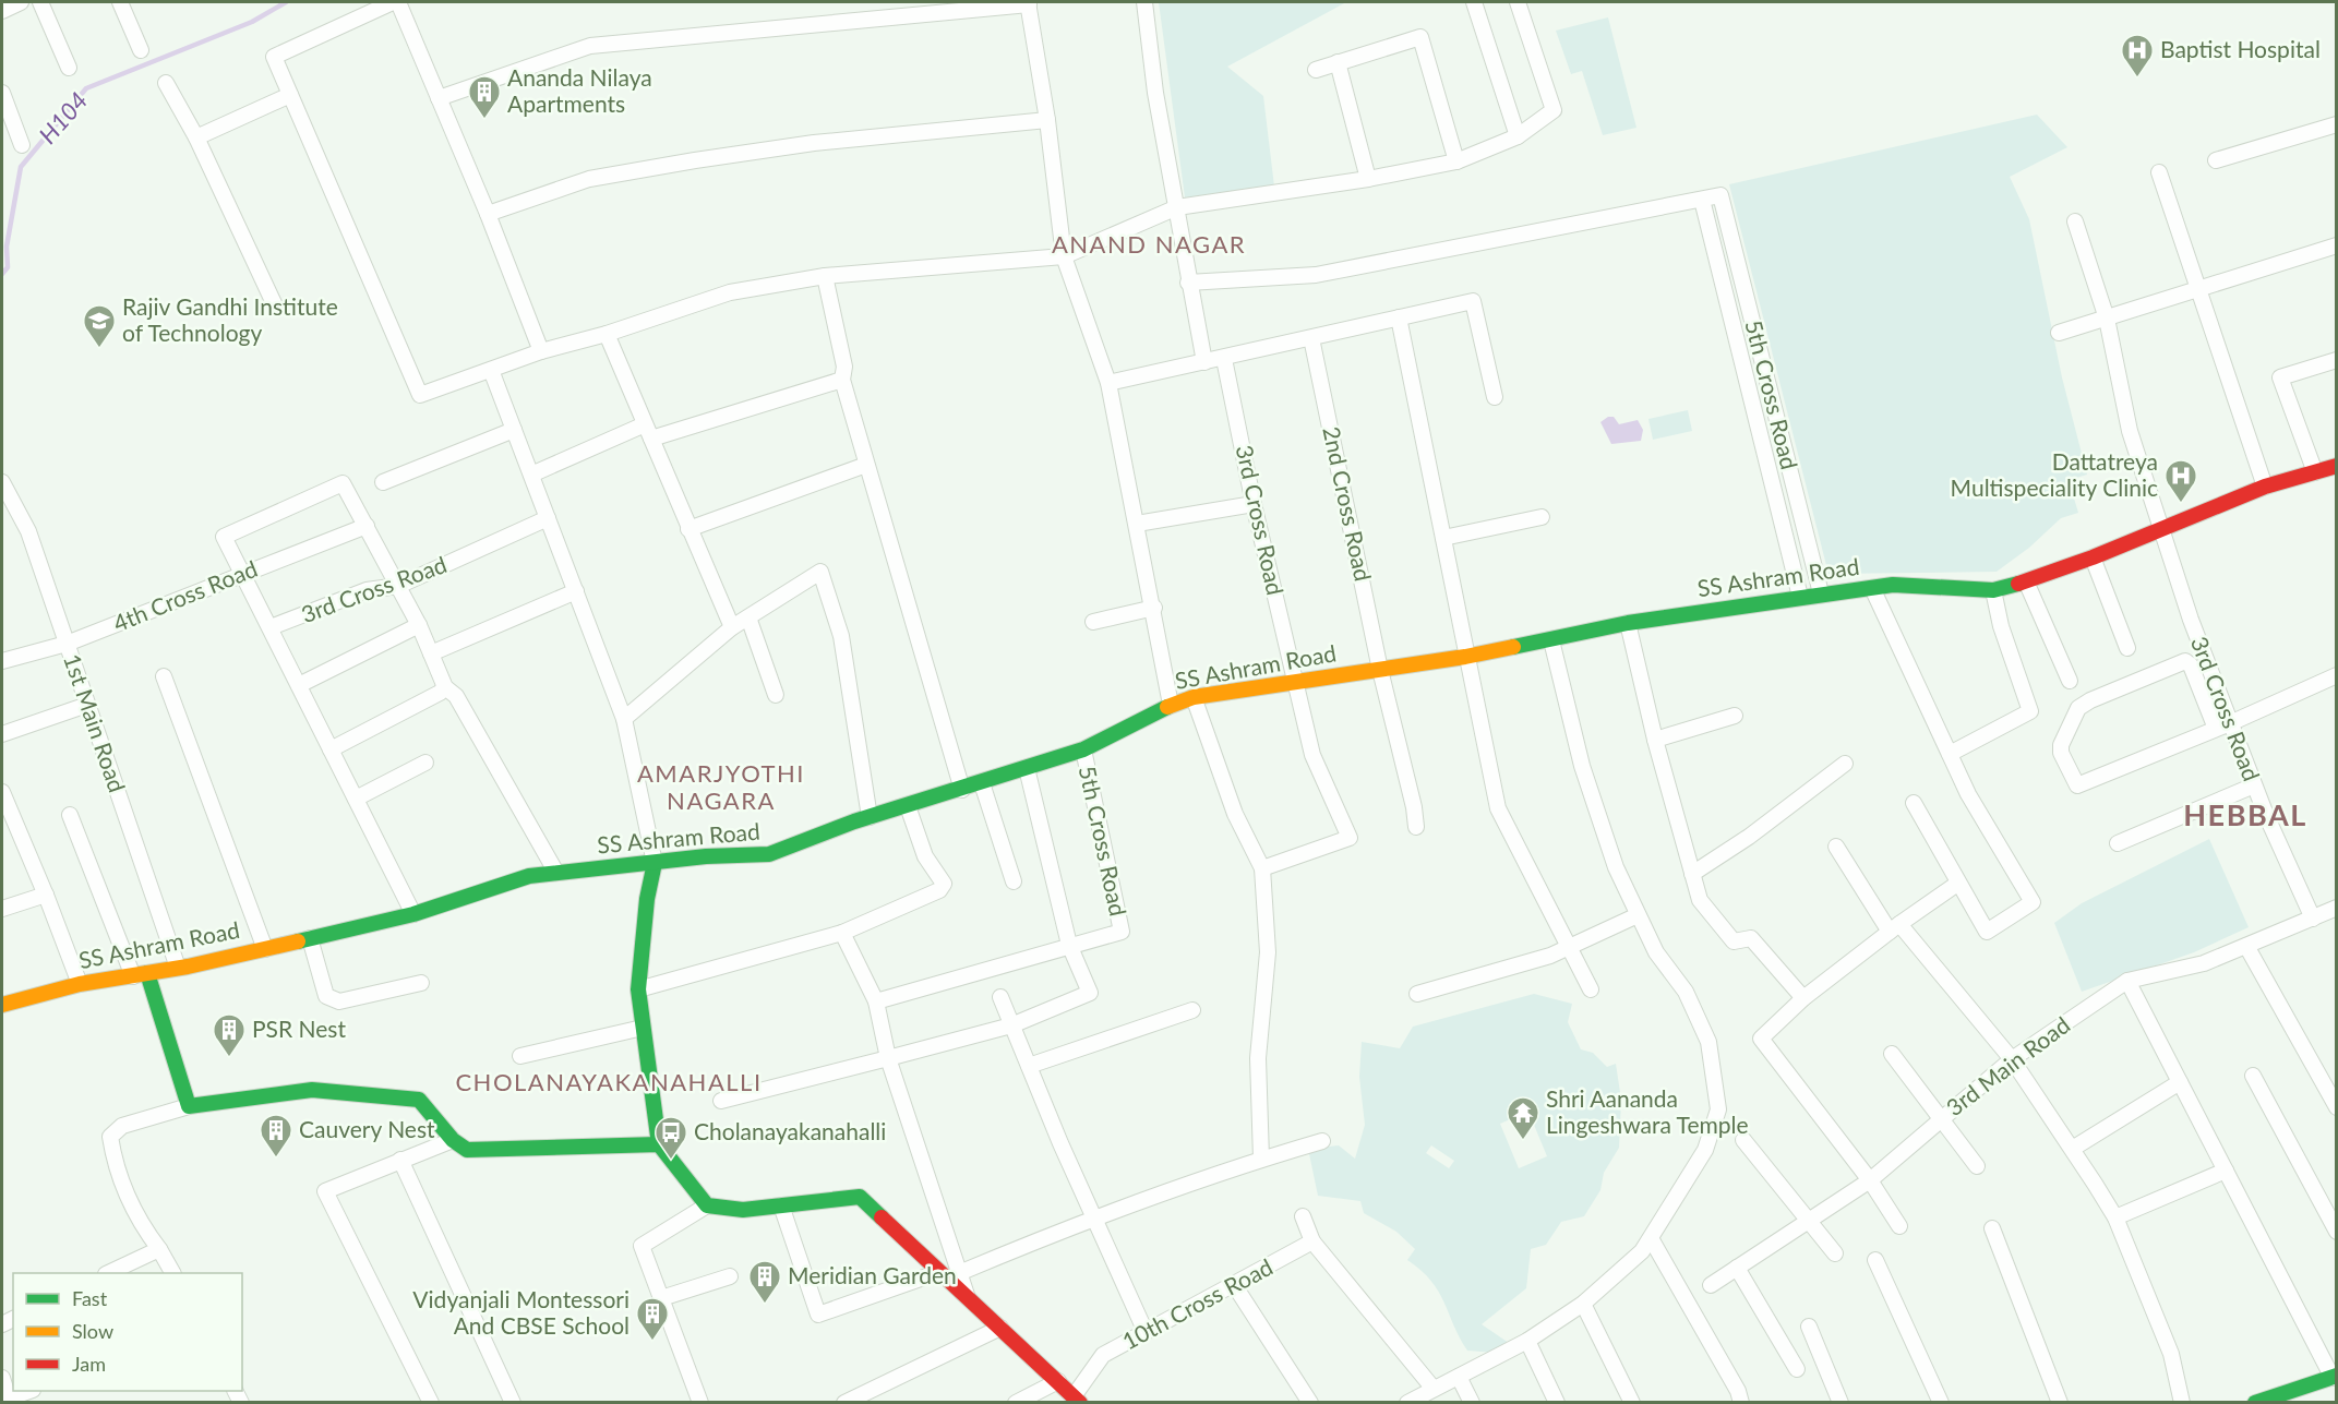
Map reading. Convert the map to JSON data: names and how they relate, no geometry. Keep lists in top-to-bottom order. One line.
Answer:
{"streets":{"street":["5th Cross Road","2nd Cross Road","3rd Cross Road","SS Ashram Road","4th Cross Road","1st Main Road","3rd Main Road","10th Cross Road"]},"crossings":[["5th Cross Road","SS Ashram Road"],["2nd Cross Road","SS Ashram Road"],["3rd Cross Road","SS Ashram Road"],["3rd Cross Road","3rd Main Road"],["SS Ashram Road","1st Main Road"],["4th Cross Road","1st Main Road"]],"districts":["ANAND NAGAR","AMARJYOTHI NAGARA","HEBBAL","CHOLANAYAKANAHALLI"],"water":["H104"],"places":{"hospital":["Baptist Hospital","Dattatreya Multispeciality Clinic"],"building":["Ananda Nilaya Apartments","PSR Nest","Cauvery Nest","Meridian Garden","Vidyanjali Montessori And CBSE School"],"school or university":["Rajiv Gandhi Institute of Technology"],"temple":["Shri Aananda Lingeshwara Temple"],"bus stop":["Cholanayakanahalli"]},"legend":["Fast","Slow","Jam"]}
